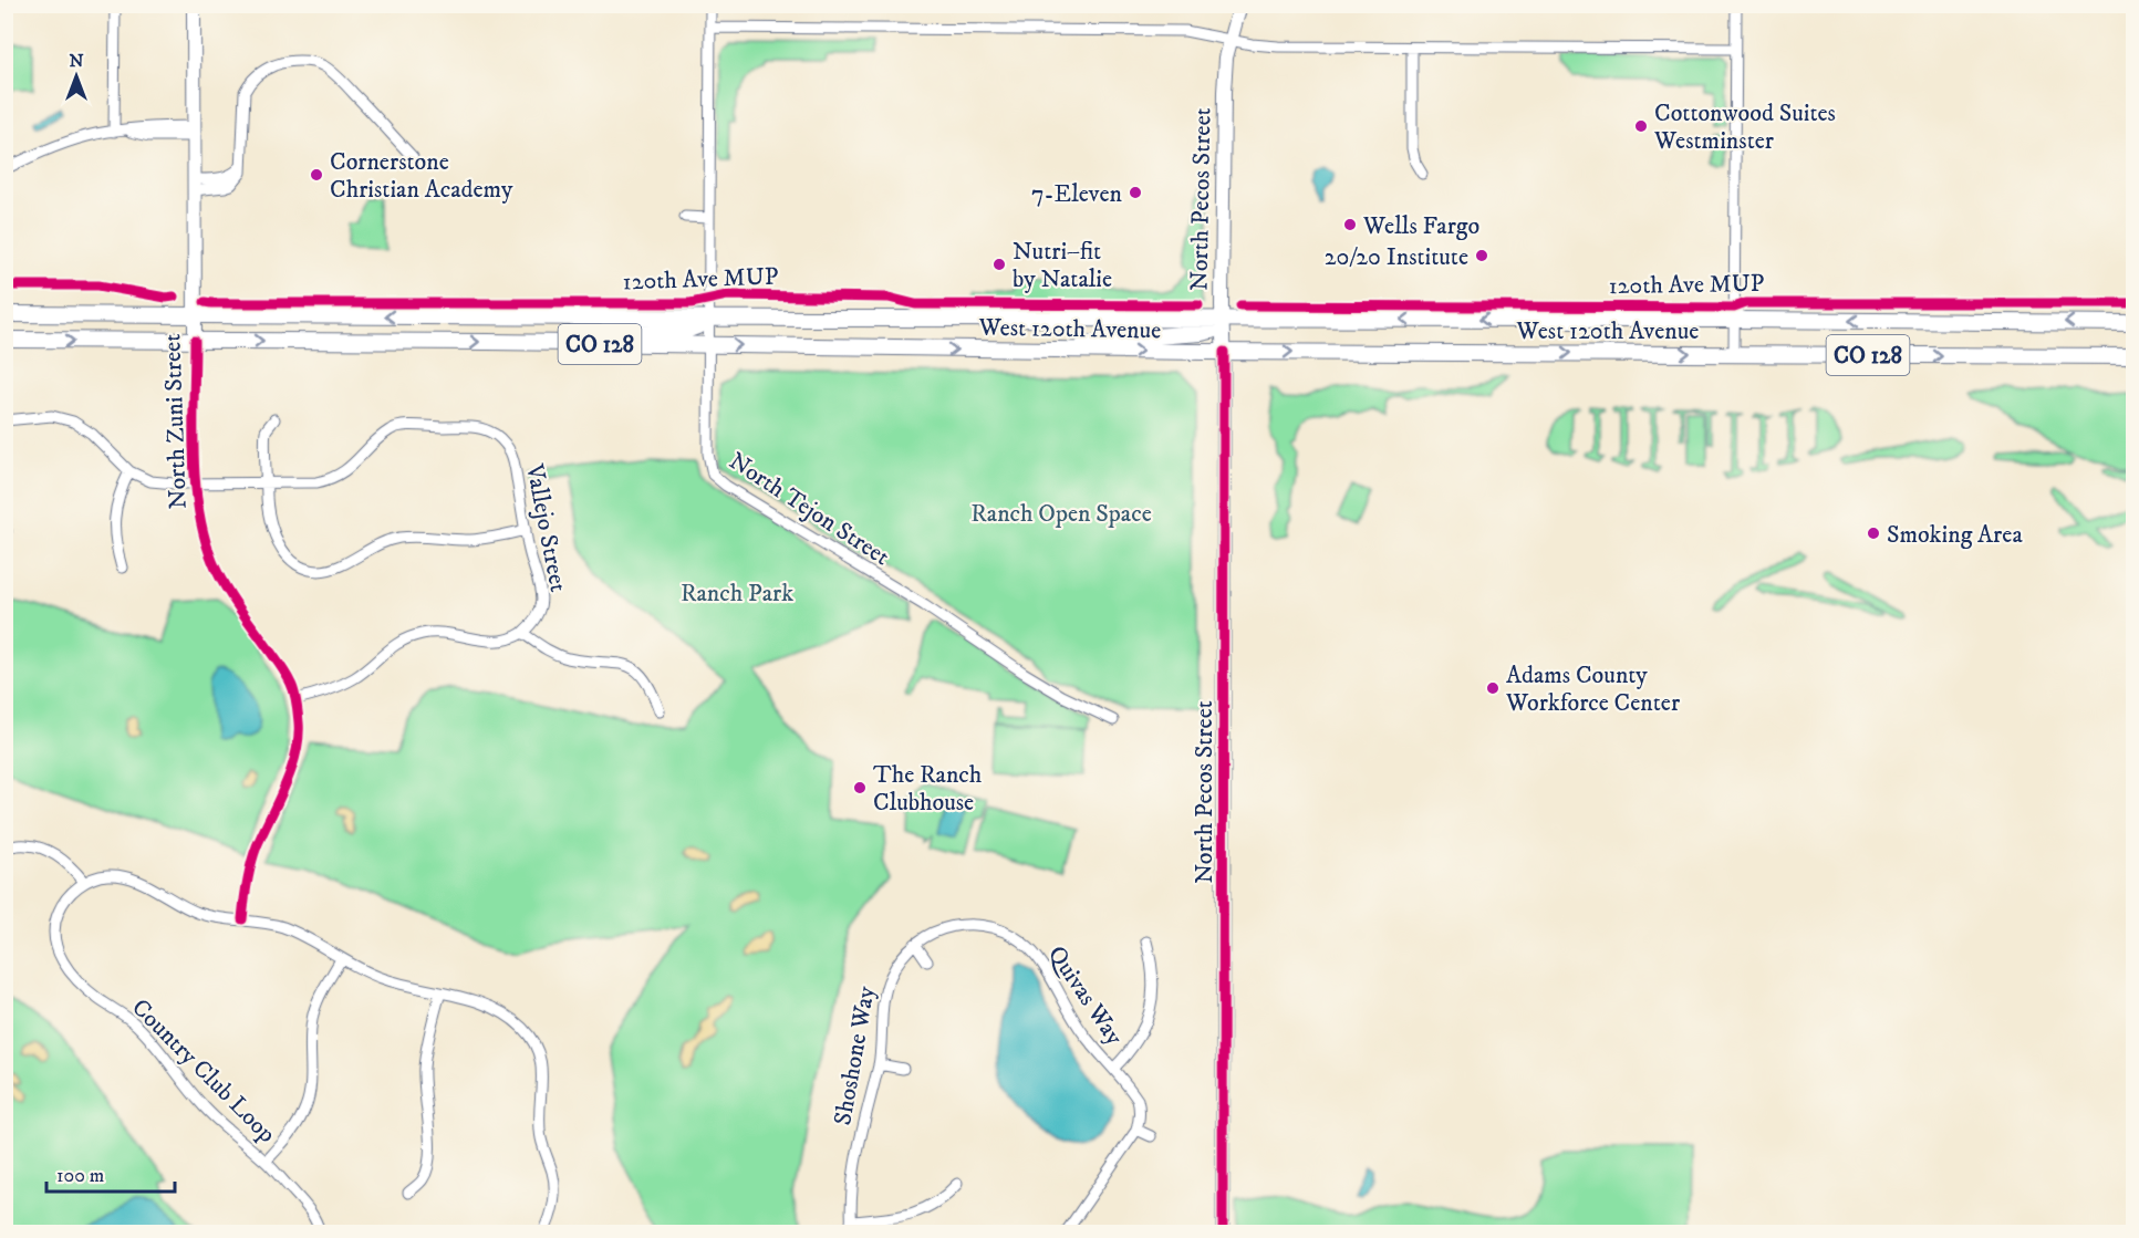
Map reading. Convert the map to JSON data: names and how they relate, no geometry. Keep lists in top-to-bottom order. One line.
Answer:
{"streets":{"main road":["West 120th Avenue","CO 128"],"street":["North Pecos Street","North Zuni Street","North Tejon Street","Vallejo Street","Quivas Way","Shoshone Way","Country Club Loop"],"cycle path":["120th Ave MUP"]},"crossings":[["North Pecos Street","West 120th Avenue"],["West 120th Avenue","North Zuni Street"],["West 120th Avenue","North Tejon Street"],["Quivas Way","Shoshone Way"]],"parks":["Ranch Open Space","Ranch Park"],"places":["Cottonwood Suites Westminster","Cornerstone Christian Academy","7-Eleven","Wells Fargo","20/20 Institute","Nutri–fit by Natalie","Smoking Area","Adams County Workforce Center","The Ranch Clubhouse"],"scale_bar":"100 m","north":"top"}
